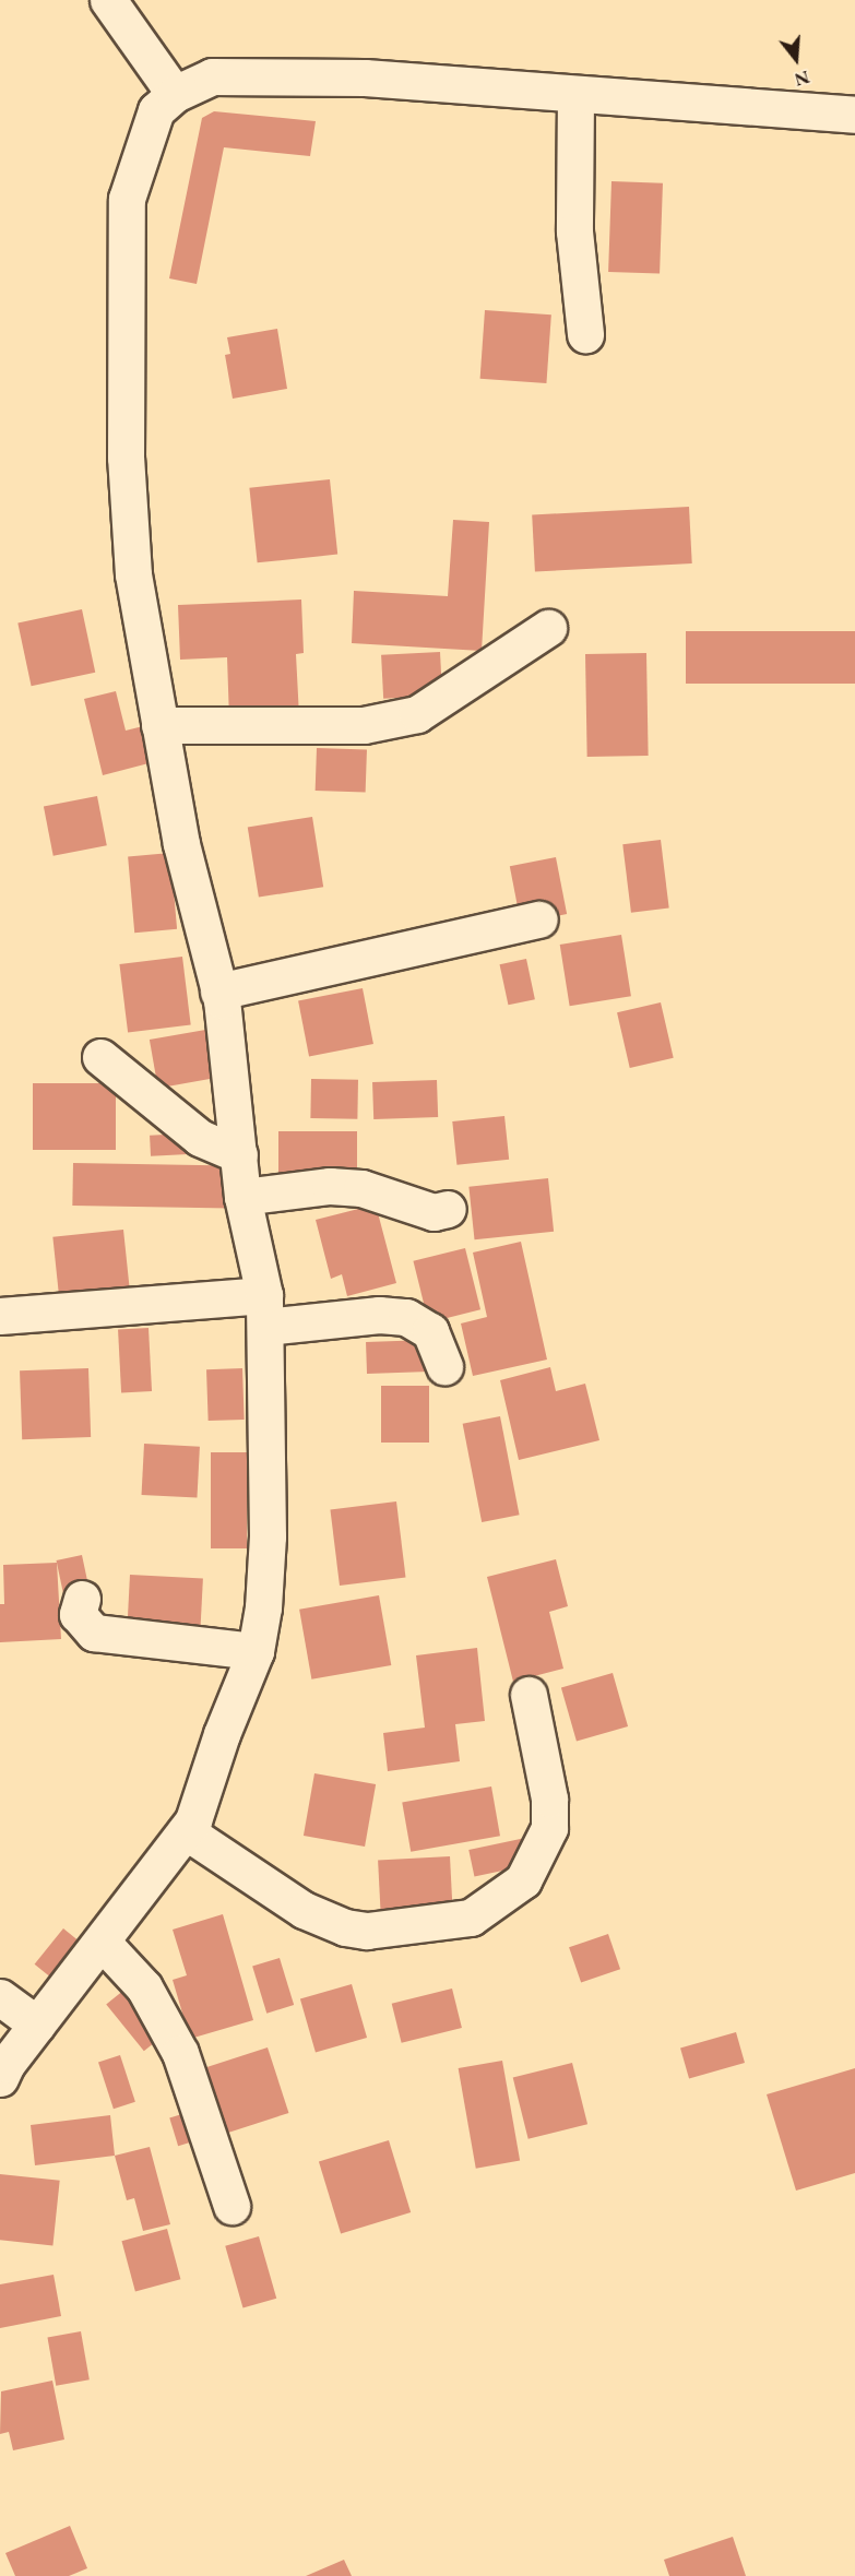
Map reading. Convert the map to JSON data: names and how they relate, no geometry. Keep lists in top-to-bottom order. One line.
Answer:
{"north":"bottom"}
